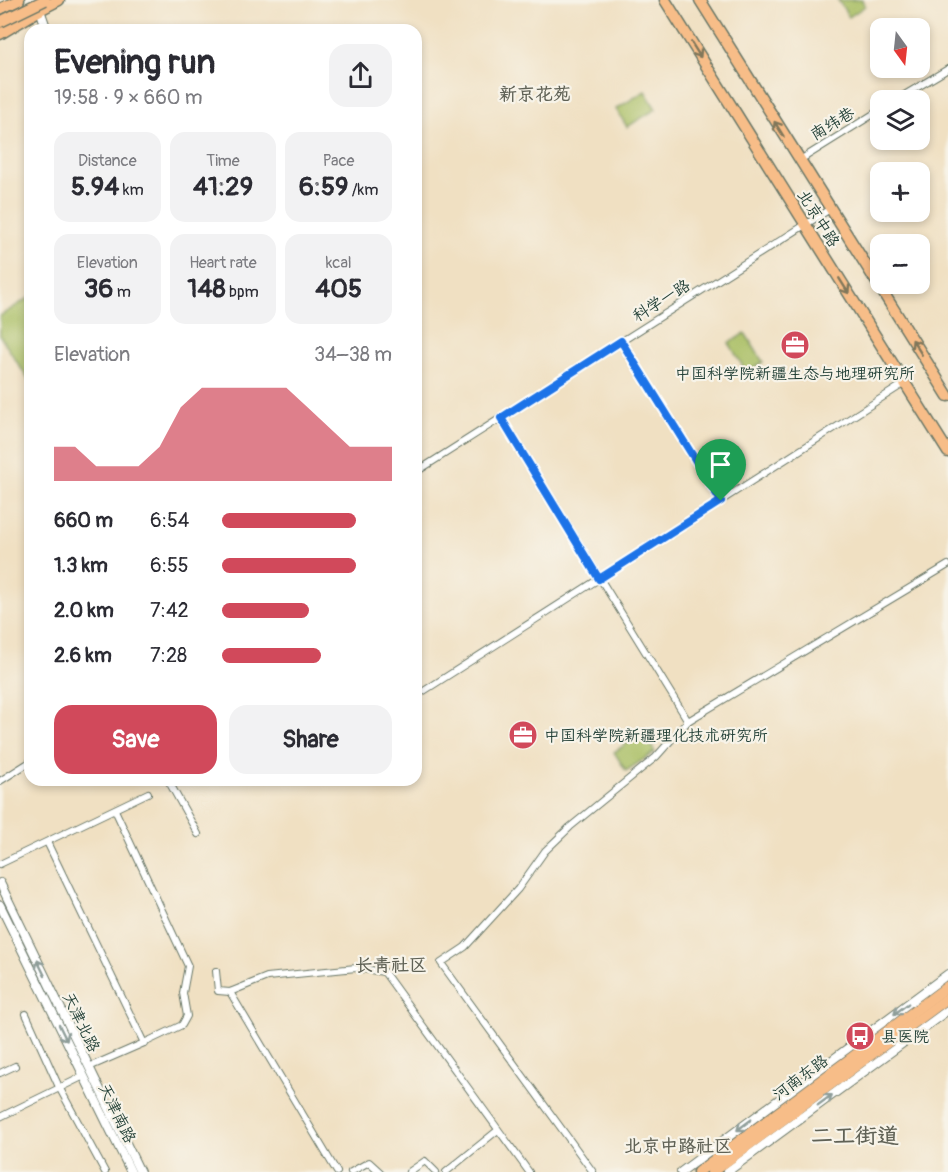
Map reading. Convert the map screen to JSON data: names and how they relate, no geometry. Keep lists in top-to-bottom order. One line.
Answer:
{"streets":{"main road":["北京中路","河南东路"],"street":["南纬巷","科学一路","天津北路","天津南路"]},"crossings":[["南纬巷","北京中路"],["北京中路","科学一路"]],"districts":["新京花苑","长青社区","二工街道","北京中路社区"],"places":{"office":["中国科学院新疆生态与地理研究所","中国科学院新疆理化技术研究所"],"bus stop":["县医院"]},"north":"bottom","page":{"map_buttons":["+","−"],"heading":["Evening run","19:58 · 9 × 660 m"],"stats":[["Distance","5.94 km"],["Time","41:29"],["Pace","6:59 /km"],["Elevation","36 m"],["Heart rate","148 bpm"],["kcal","405"]],"chart":["Elevation","34–38 m"],"list":[{"name":"660 m","note":"6:54"},{"name":"1.3 km","note":"6:55"},{"name":"2.0 km","note":"7:42"},{"name":"2.6 km","note":"7:28"}],"buttons":["Save","Share"]}}
